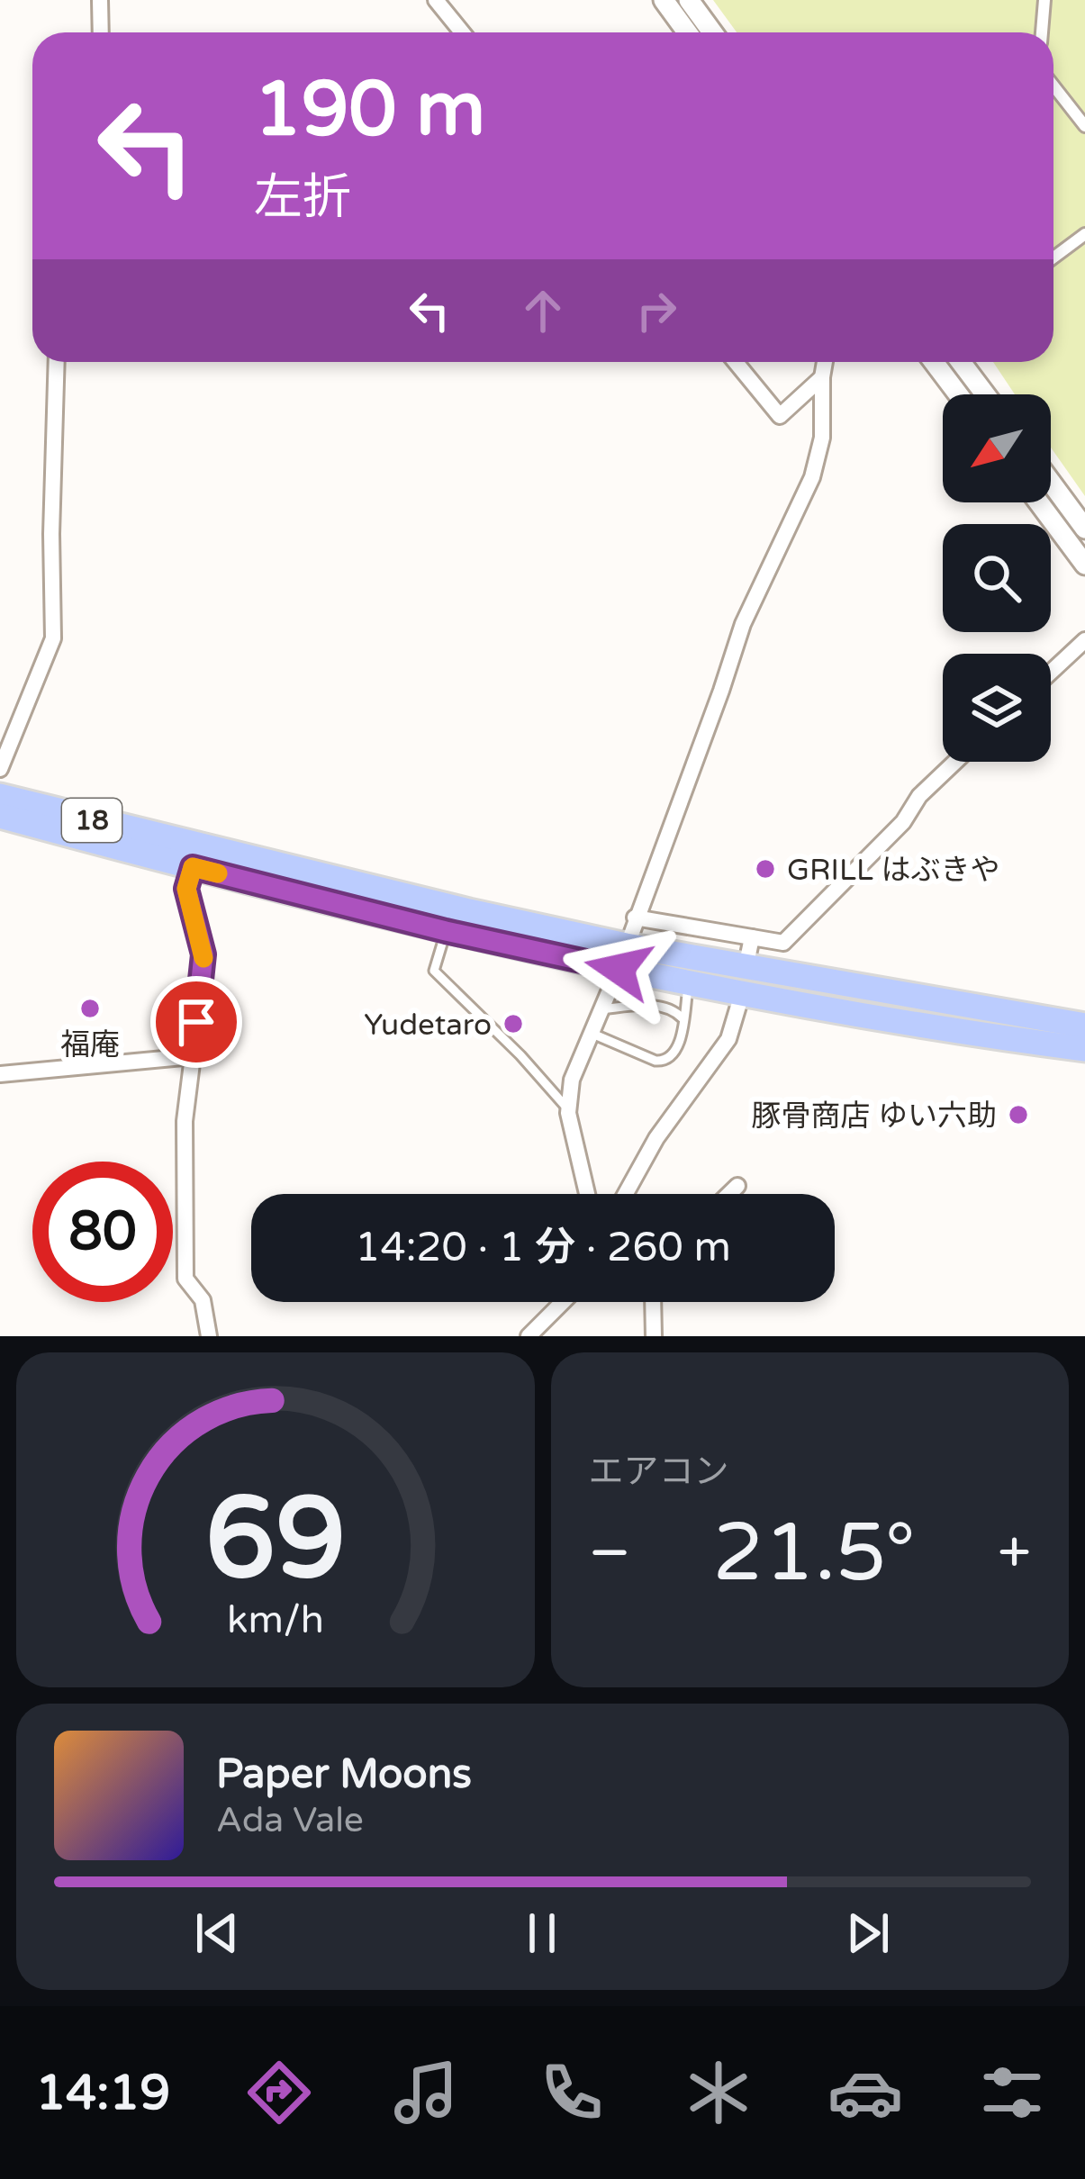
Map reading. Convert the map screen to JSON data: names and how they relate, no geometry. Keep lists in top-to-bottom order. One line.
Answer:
{"streets":{"highway":["18"]},"places":["GRILL はぶきや","福庵","Yudetaro","豚骨商店 ゆい六助"],"north":"bottom left","page":{"turn":["190 m","左折"],"limit":"80","trip":"14:20 · 1 分 · 260 m","tile":"エアコン","heat":["−","21.5°","+"],"song":["Paper Moons","Ada Vale"],"tabs":"14:19","gauge":["69","km/h"]}}
